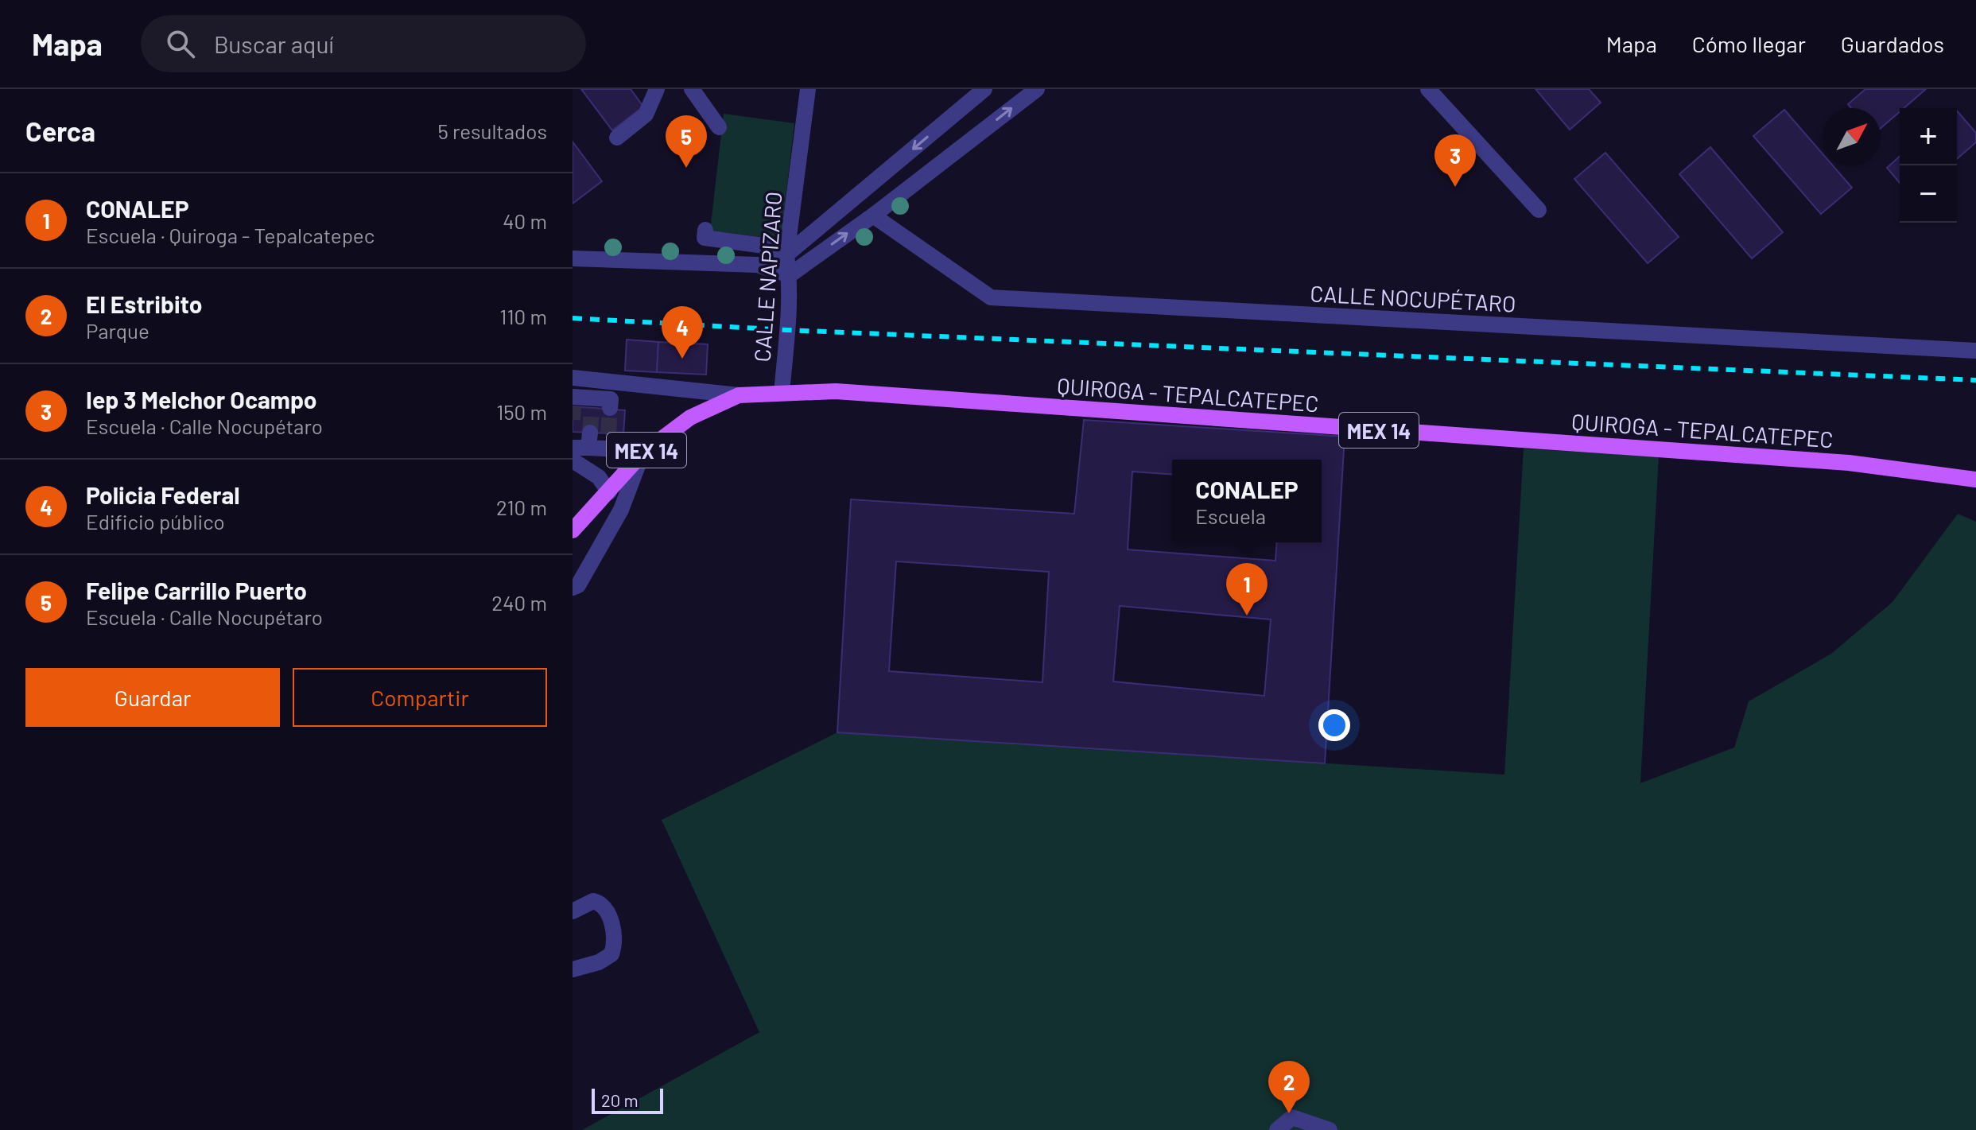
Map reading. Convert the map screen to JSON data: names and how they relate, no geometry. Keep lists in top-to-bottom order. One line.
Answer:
{"streets":{"main road":["QUIROGA - TEPALCATEPEC","MEX 14"],"street":["CALLE NAPIZARO","CALLE NOCUPÉTARO"]},"crossings":[["CALLE NAPIZARO","QUIROGA - TEPALCATEPEC"],["QUIROGA - TEPALCATEPEC","MEX 14"]],"scale_bar":"20 m","north":"top right","page":{"header":"Mapa","search":"Buscar aquí","nav":["Mapa","Cómo llegar","Guardados"],"heading":["Cerca","5 resultados"],"map_buttons":["+","−"],"pins":["5","3","4","1","2"],"list":[{"mark":"1","name":"CONALEP","note":"Escuela · Quiroga - Tepalcatepec","value":"40 m"},{"mark":"2","name":"El Estribito","note":"Parque","value":"110 m"},{"mark":"3","name":"Iep 3 Melchor Ocampo","note":"Escuela · Calle Nocupétaro","value":"150 m"},{"mark":"4","name":"Policia Federal","note":"Edificio público","value":"210 m"},{"mark":"5","name":"Felipe Carrillo Puerto","note":"Escuela · Calle Nocupétaro","value":"240 m"}],"popup":["CONALEP","Escuela"],"buttons":["Guardar","Compartir"],"scale":"20 m"}}
